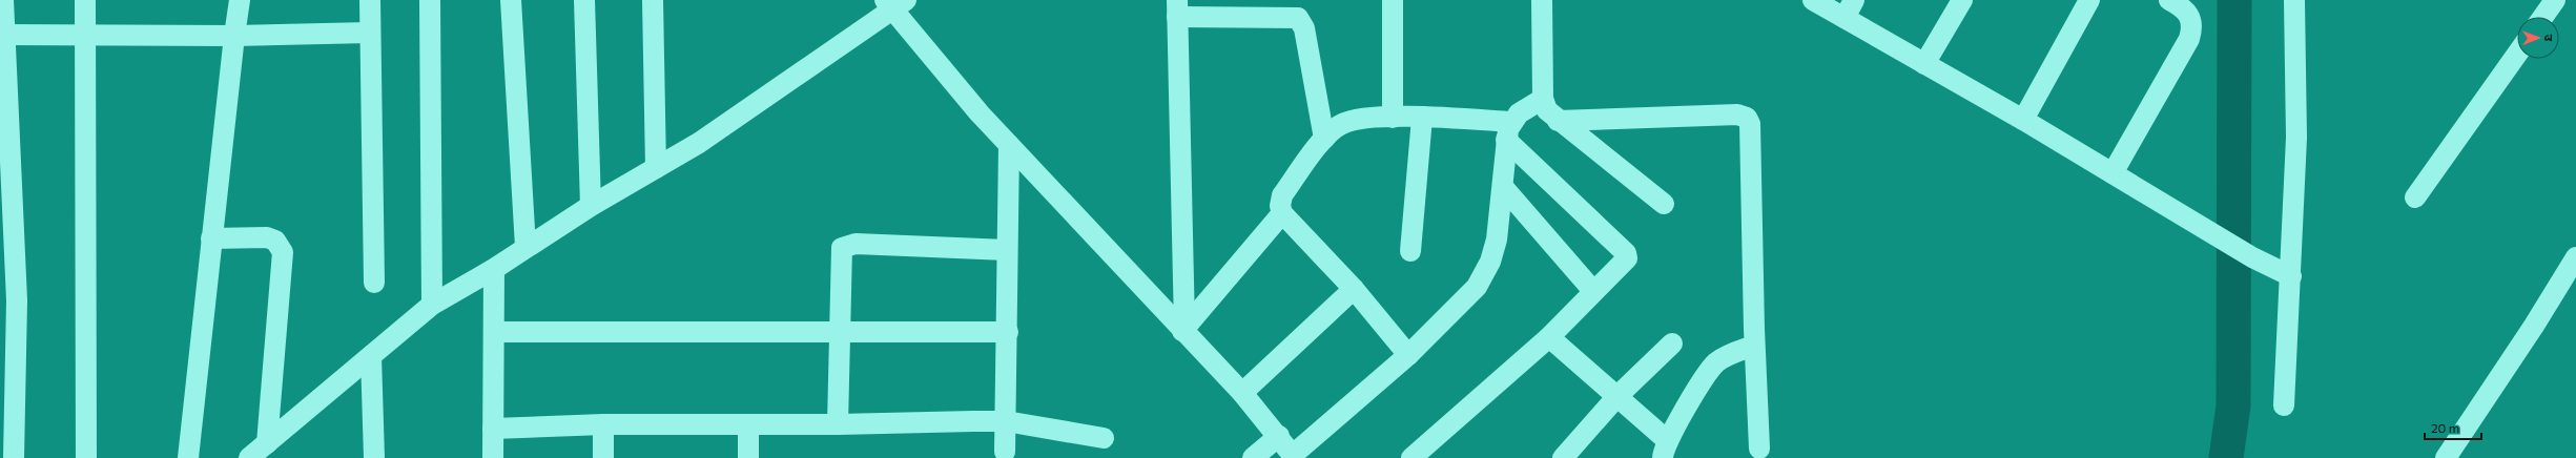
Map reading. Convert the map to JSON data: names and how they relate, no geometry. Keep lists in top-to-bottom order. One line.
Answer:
{"scale_bar":"20 m","north":"right"}
